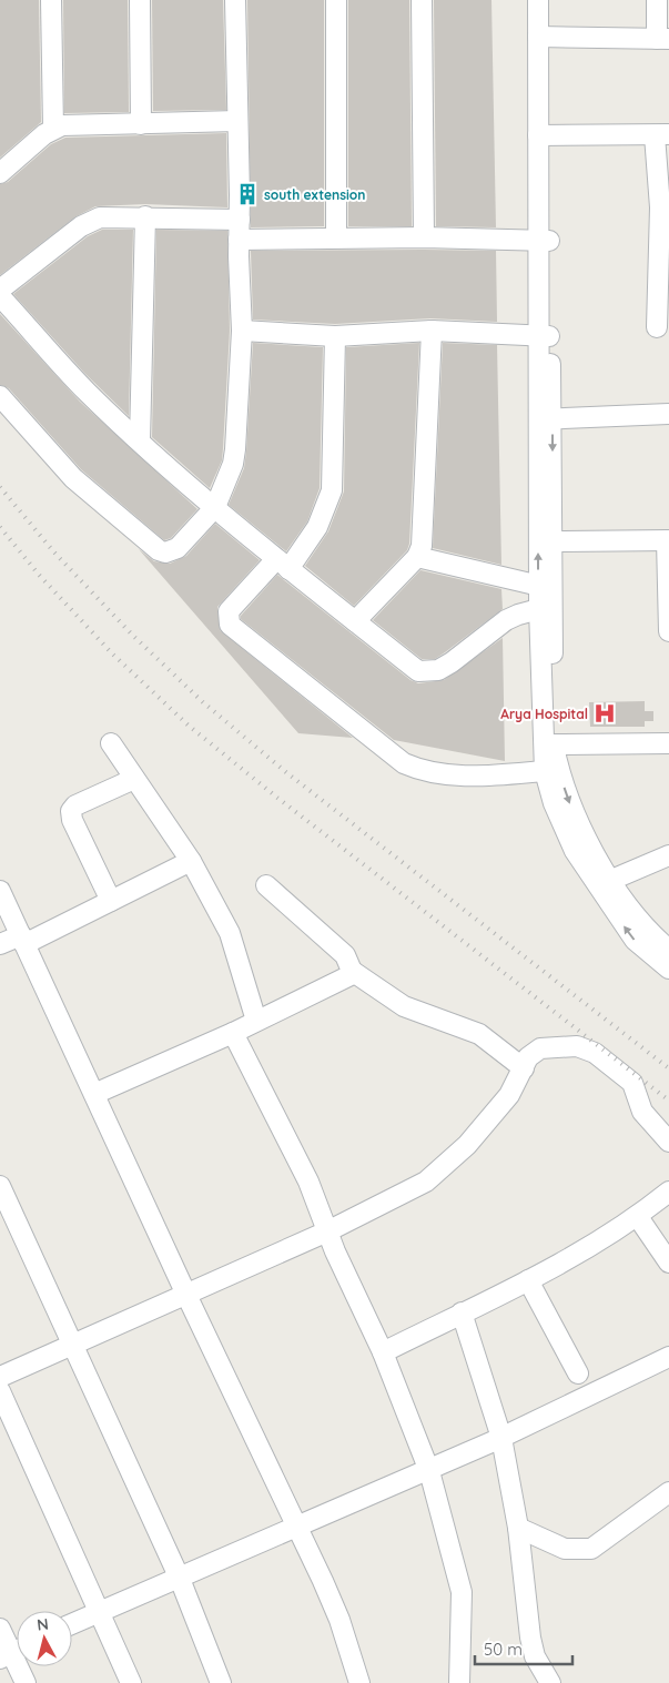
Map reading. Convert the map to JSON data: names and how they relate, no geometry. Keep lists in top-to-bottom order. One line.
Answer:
{"places":{"building":["south extension"],"hospital":["Arya Hospital"]},"scale_bar":"50 m","north":"top"}
